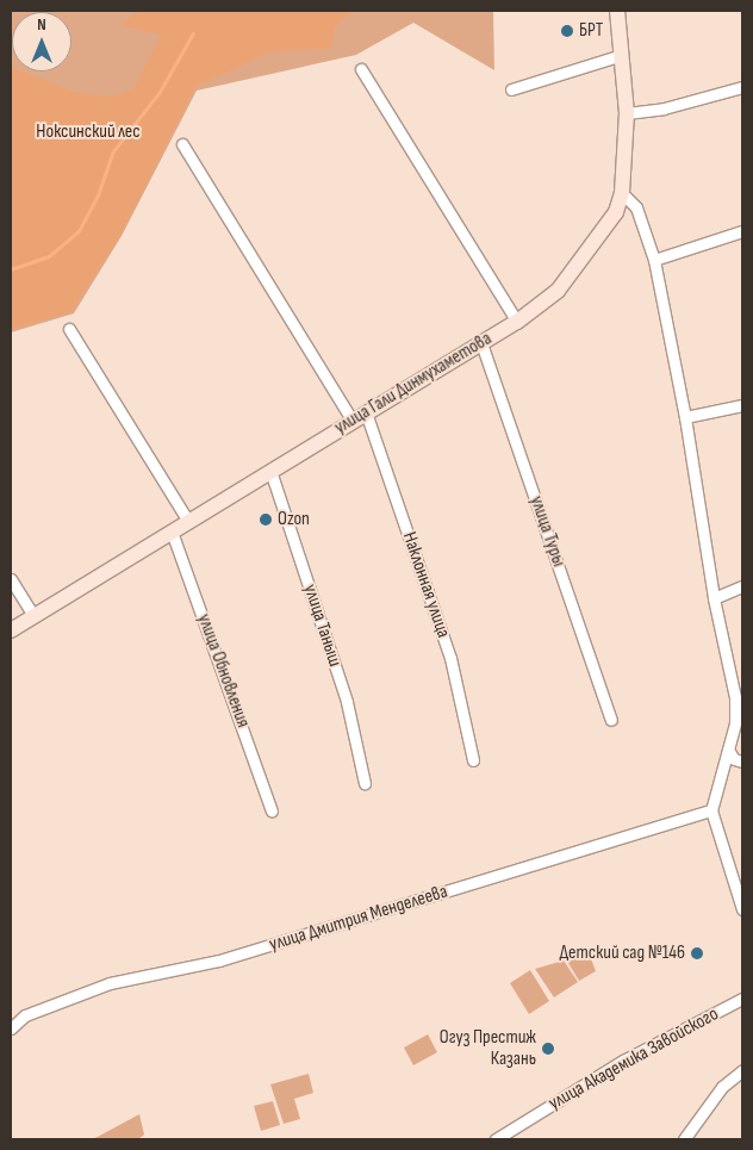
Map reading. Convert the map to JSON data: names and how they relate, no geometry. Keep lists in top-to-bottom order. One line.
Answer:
{"streets":{"street":["улица Гали Динмухаметова","улица Туры","Наклонная улица","улица Таныш","улица Обновления","улица Дмитрия Менделеева","улица Академика Завойского"]},"crossings":[["улица Гали Динмухаметова","улица Туры"],["улица Гали Динмухаметова","Наклонная улица"],["улица Гали Динмухаметова","улица Таныш"],["улица Гали Динмухаметова","улица Обновления"]],"parks":["Ноксинский лес"],"places":["БРТ","Ozon","Детский сад №146","Огуз Престиж Казань"],"north":"top"}
